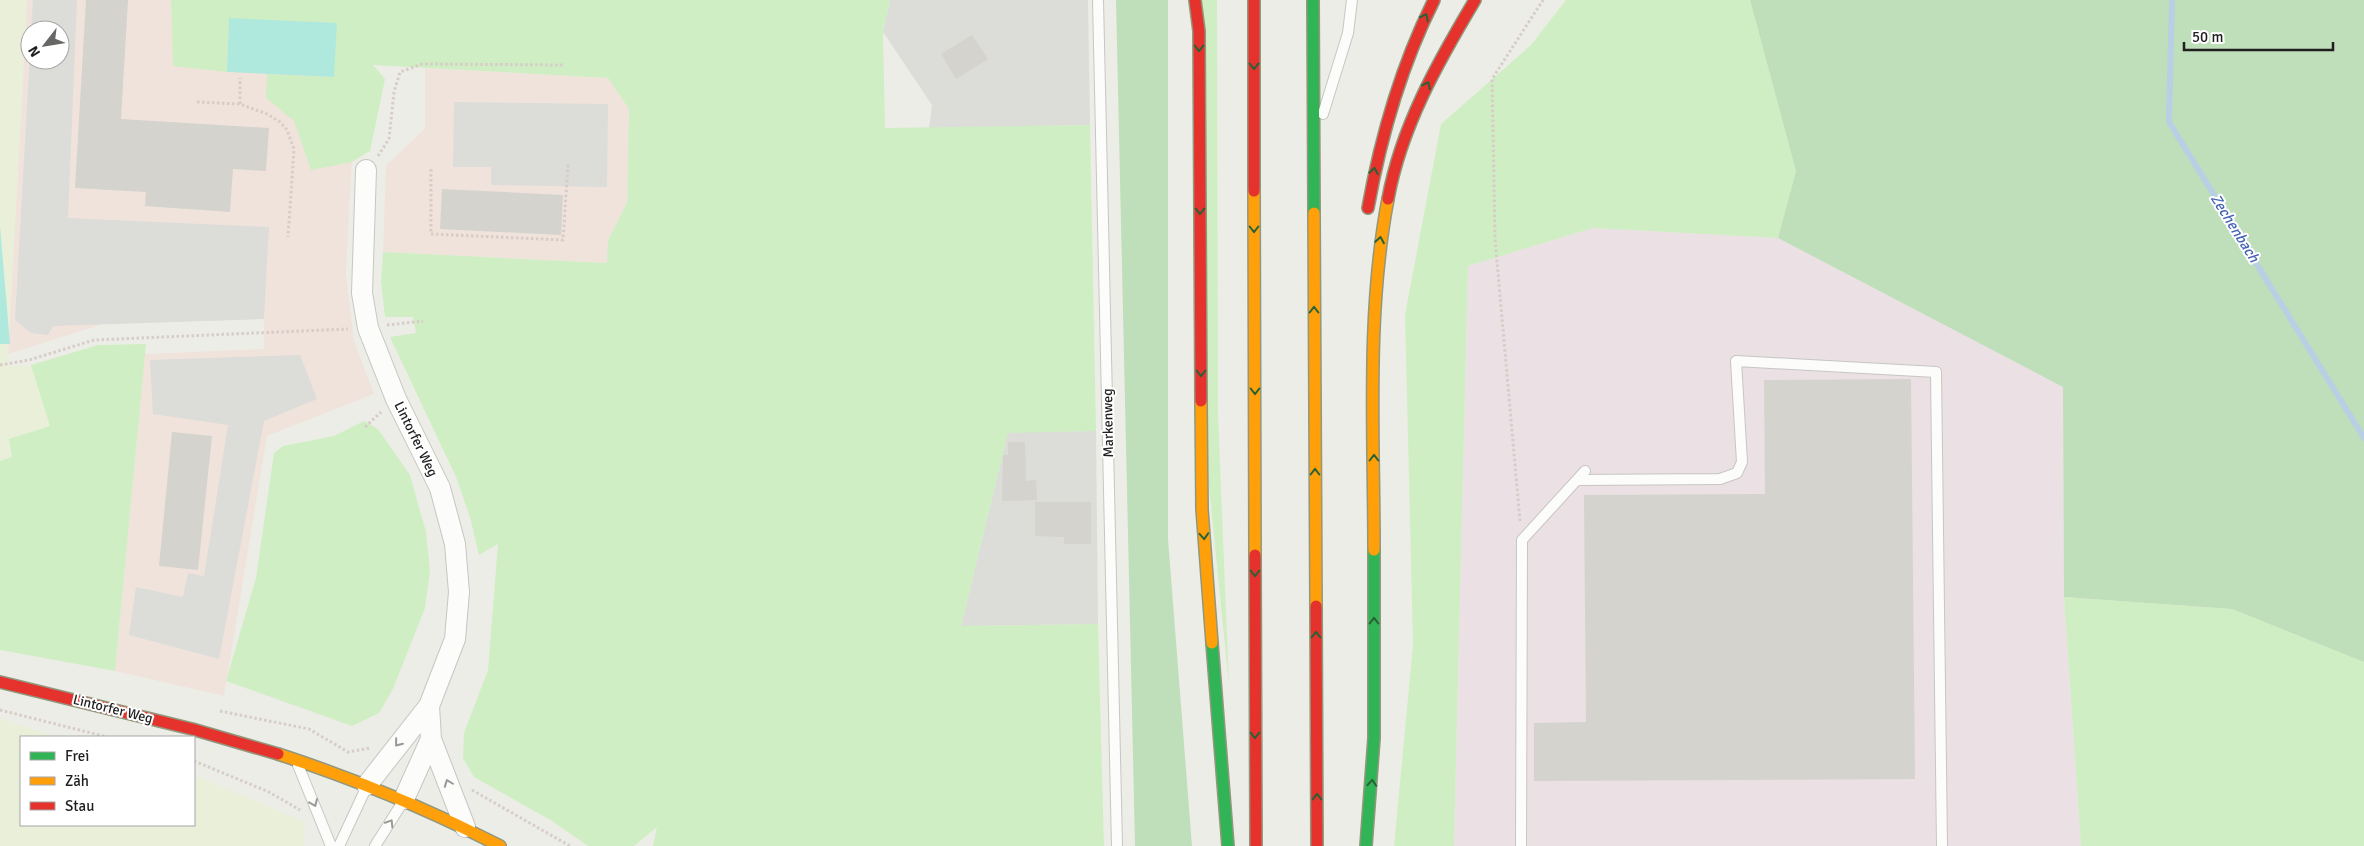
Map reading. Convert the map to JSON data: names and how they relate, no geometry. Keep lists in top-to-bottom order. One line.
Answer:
{"streets":{"main road":["Lintorfer Weg"],"lane":["Markenweg"]},"water":["Zechenbach"],"legend":["Frei","Zäh","Stau"],"scale_bar":"50 m","north":"bottom left"}
